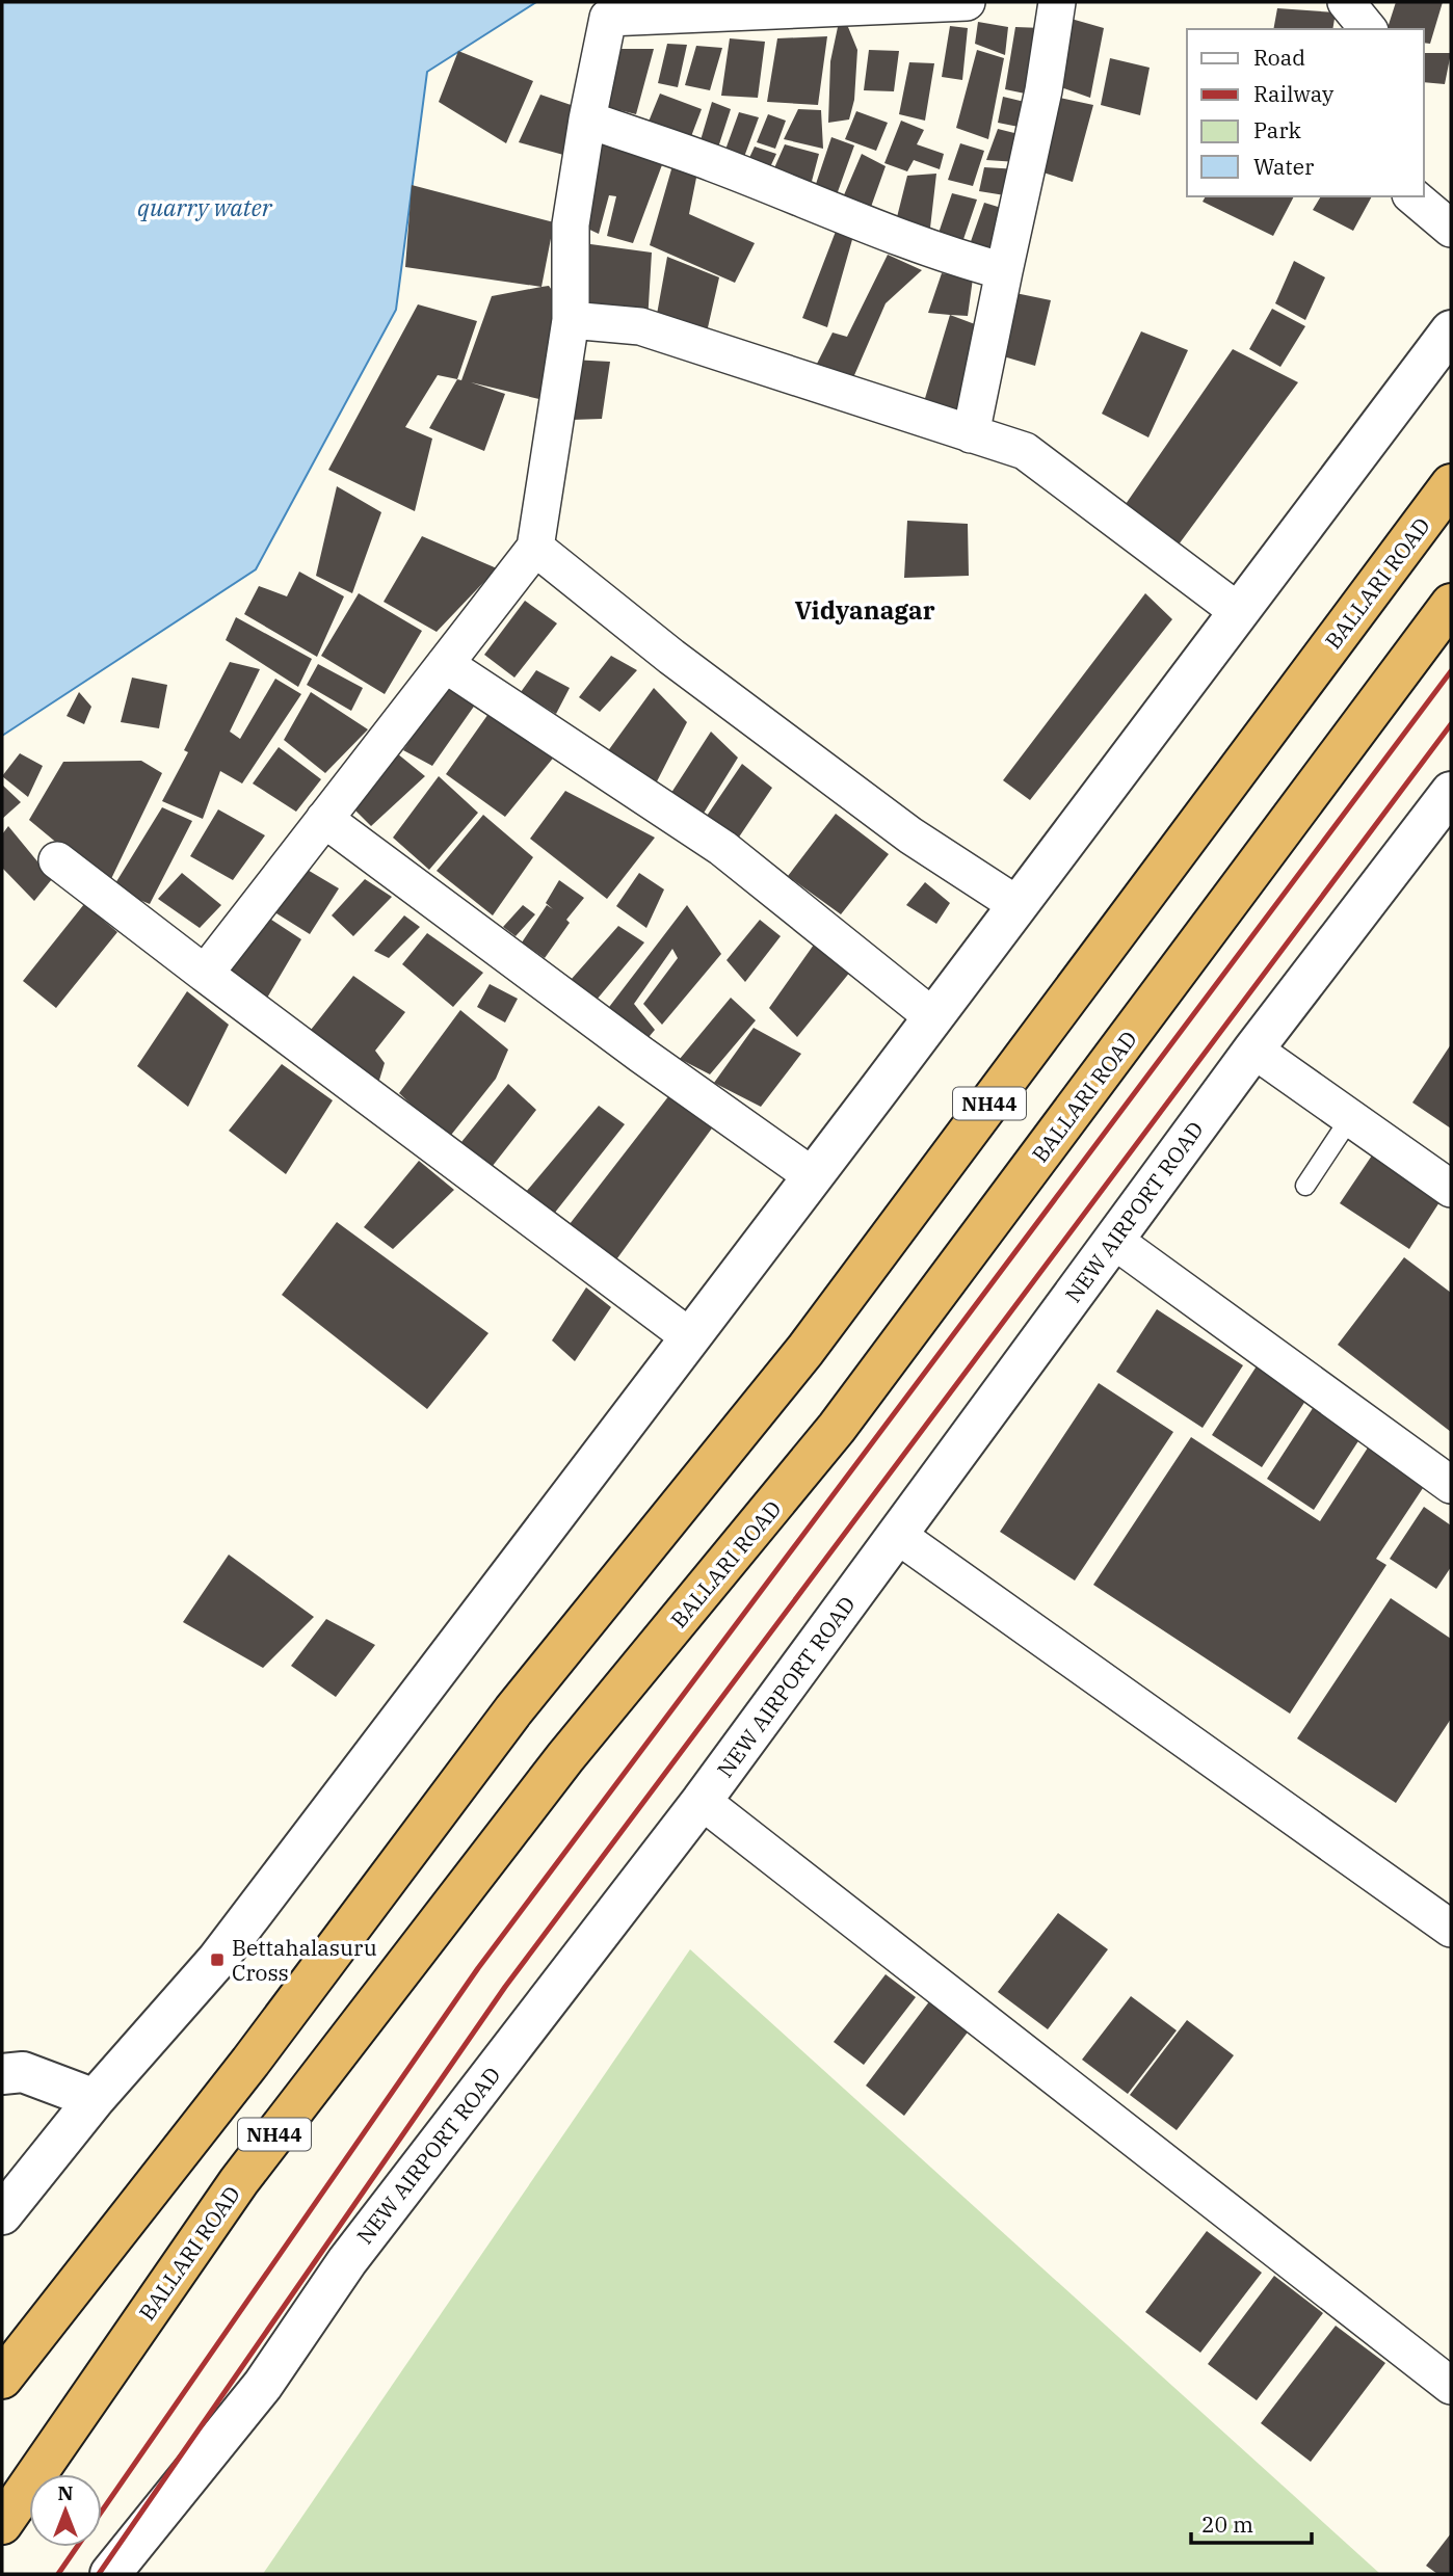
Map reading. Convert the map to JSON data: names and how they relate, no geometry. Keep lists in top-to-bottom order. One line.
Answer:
{"streets":{"highway":["BALLARI ROAD","NH44"],"street":["NEW AIRPORT ROAD"]},"districts":["Vidyanagar"],"water":["quarry water"],"places":{"transit":["Bettahalasuru Cross"]},"legend":["Road","Railway","Park","Water"],"scale_bar":"20 m","north":"top"}
